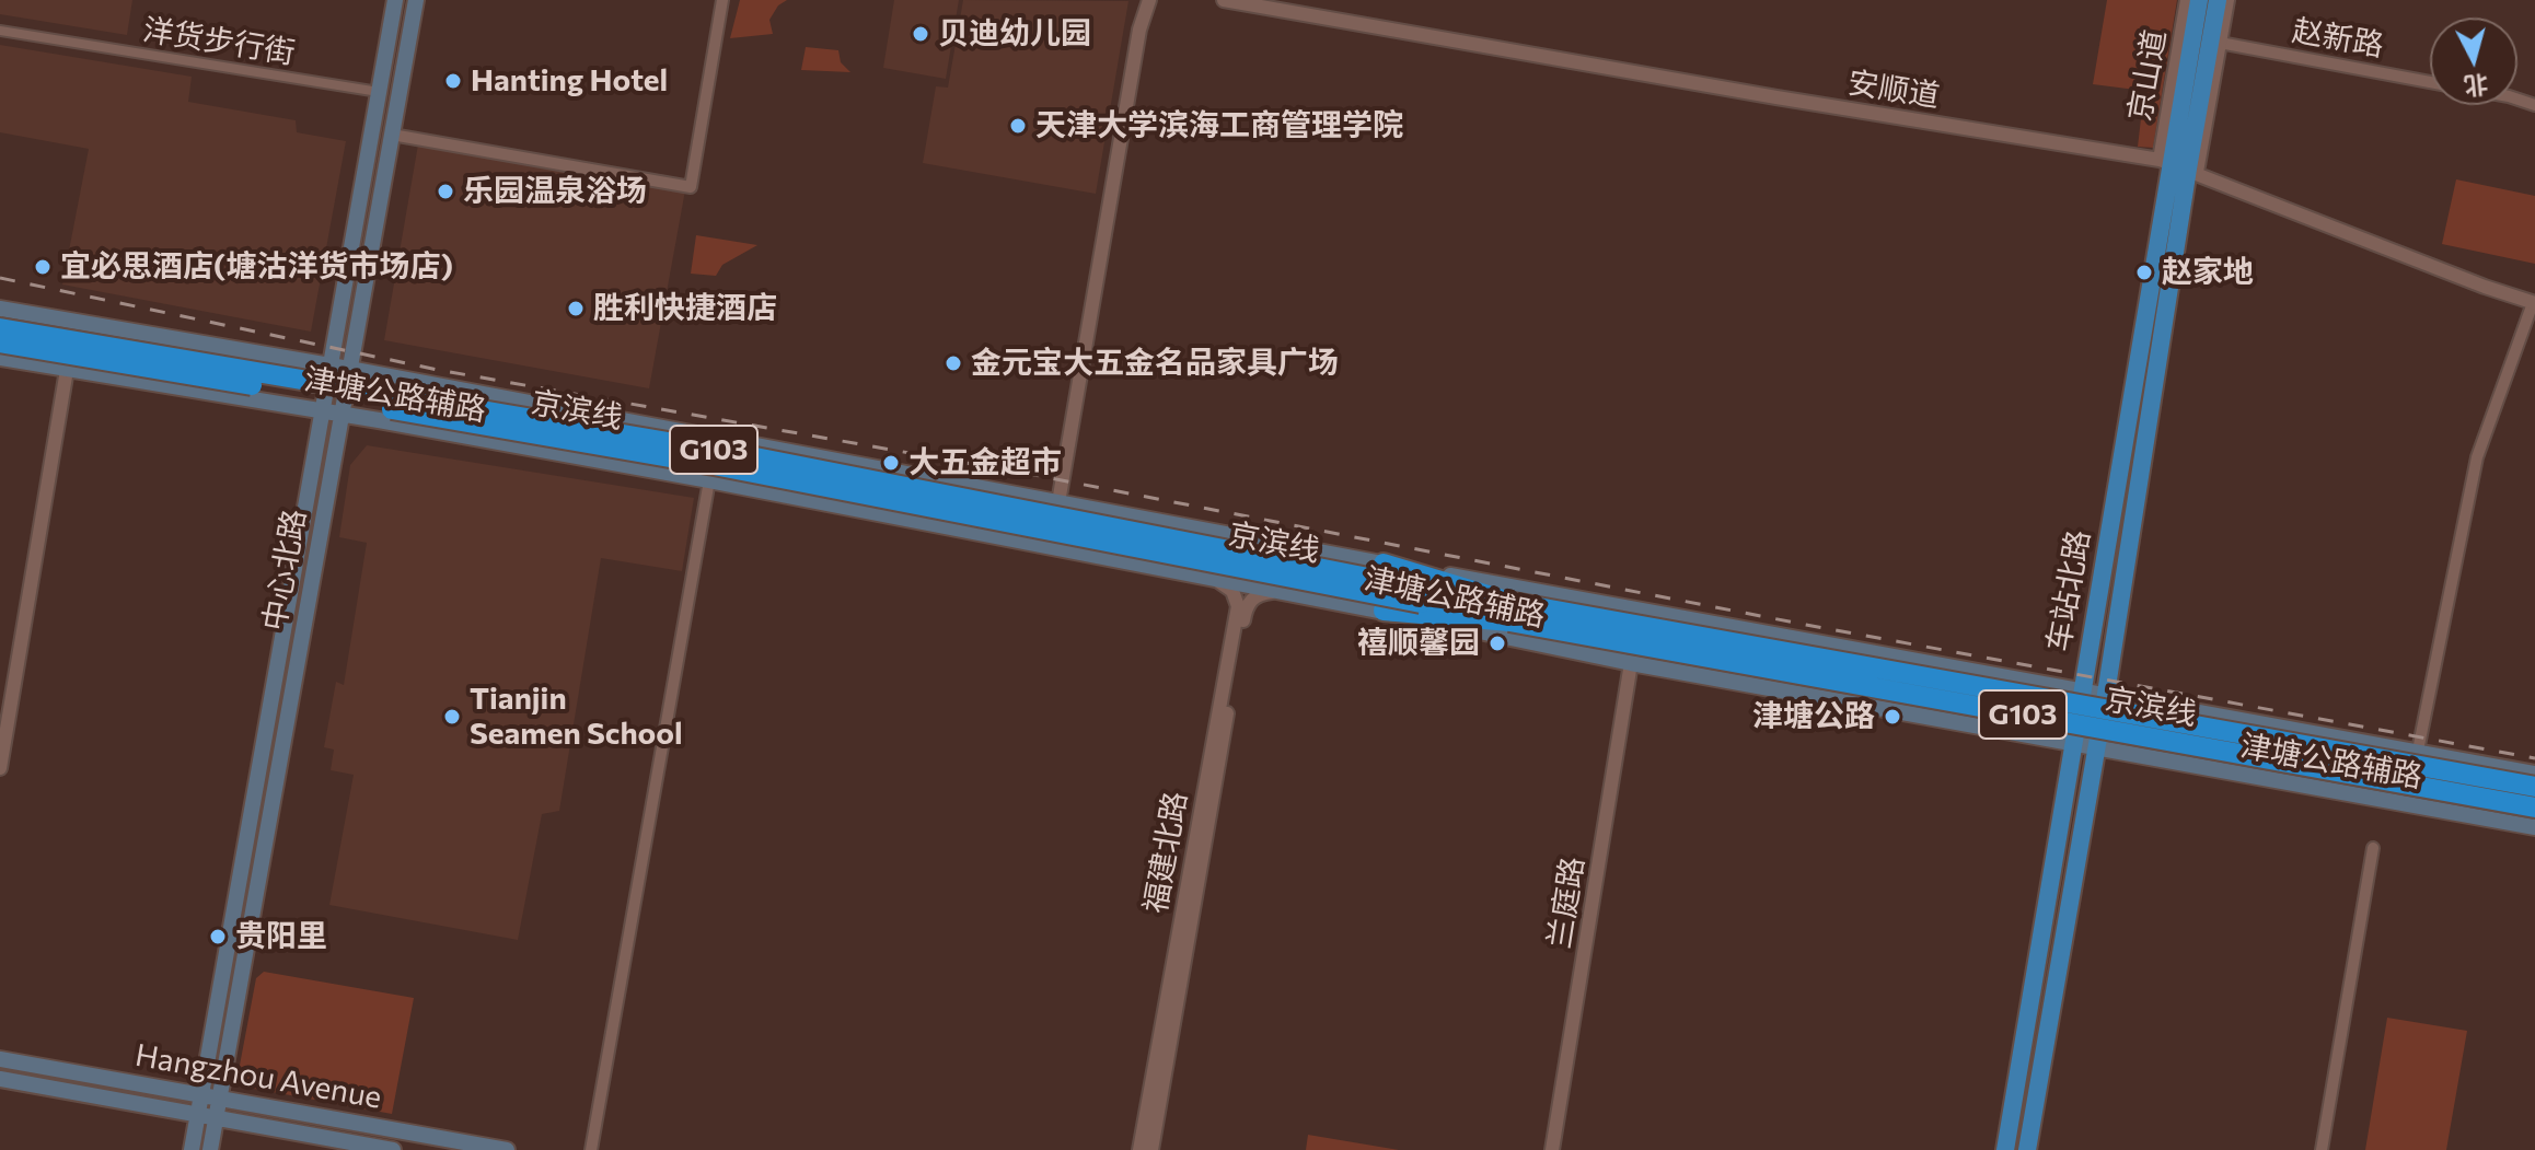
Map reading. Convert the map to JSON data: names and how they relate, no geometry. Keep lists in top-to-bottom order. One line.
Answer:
{"streets":{"highway":["京滨线","G103"],"main road":["津塘公路辅路","中心北路","车站北路","Hangzhou Avenue"],"street":["赵新路","洋货步行街","京山道","安顺道","福建北路","兰庭路"]},"crossings":[["洋货步行街","中心北路"],["京山道","安顺道"],["京山道","车站北路"],["安顺道","车站北路"],["津塘公路辅路","G103"],["津塘公路辅路","中心北路"],["津塘公路辅路","车站北路"],["津塘公路辅路","福建北路"],["津塘公路辅路","兰庭路"],["京滨线","G103"],["中心北路","Hangzhou Avenue"]],"places":["贝迪幼儿园","Hanting Hotel","天津大学滨海工商管理学院","乐园温泉浴场","宜必思酒店(塘沽洋货市场店)","赵家地","胜利快捷酒店","金元宝大五金名品家具广场","大五金超市","禧顺馨园","Tianjin Seamen School","津塘公路","贵阳里"],"north":"bottom"}
